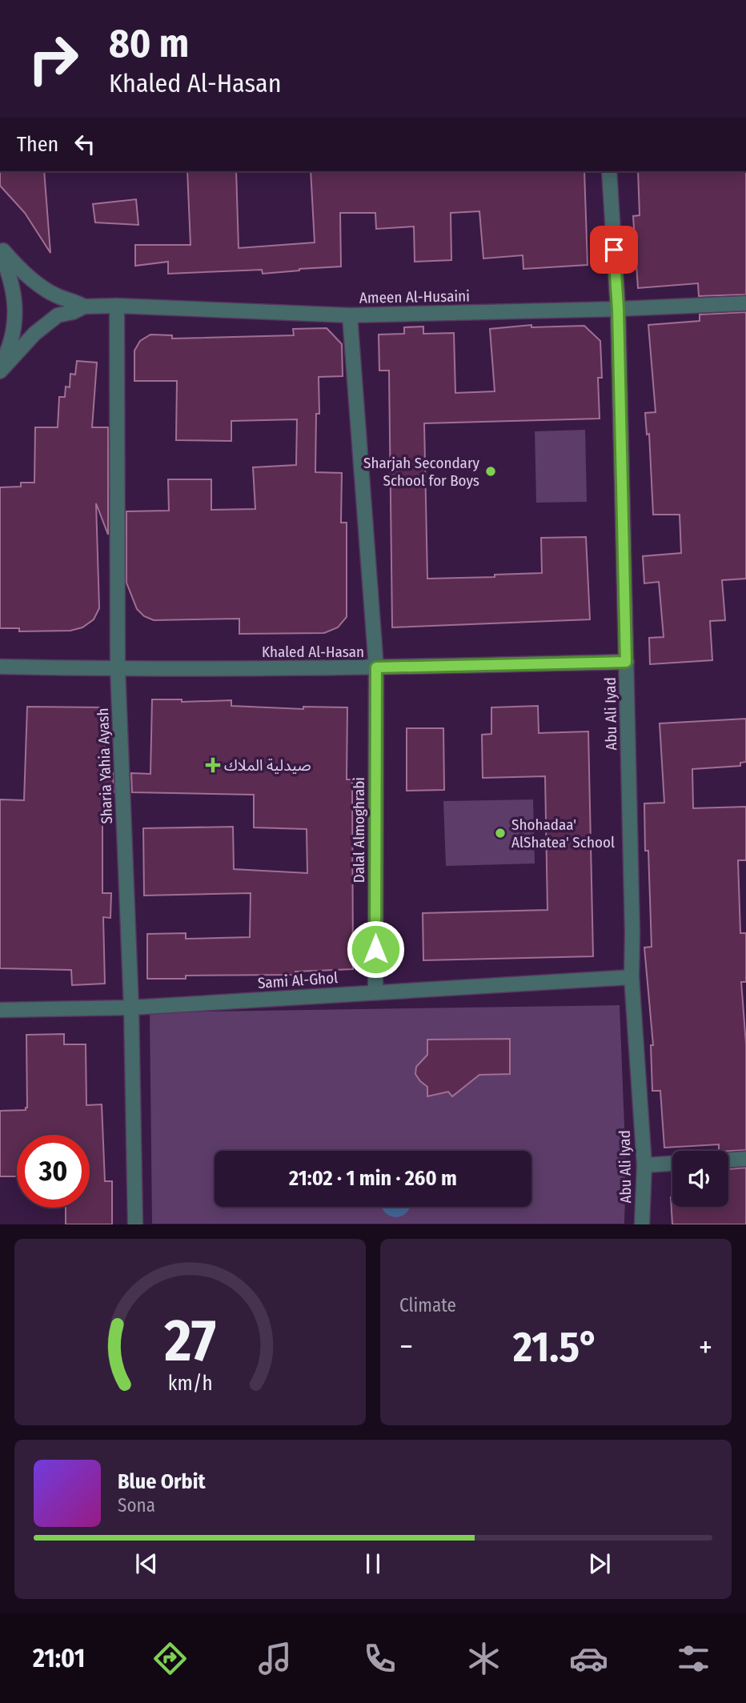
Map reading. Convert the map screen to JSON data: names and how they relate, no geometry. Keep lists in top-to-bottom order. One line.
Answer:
{"streets":{"street":["Ameen Al-Husaini","Khaled Al-Hasan","Abu Ali Iyad","Sharia Yahia Ayash","Dalal Almoghrabi","Sami Al-Ghol"]},"crossings":[["Ameen Al-Husaini","Abu Ali Iyad"],["Ameen Al-Husaini","Sharia Yahia Ayash"],["Ameen Al-Husaini","Dalal Almoghrabi"],["Khaled Al-Hasan","Abu Ali Iyad"],["Khaled Al-Hasan","Sharia Yahia Ayash"],["Khaled Al-Hasan","Dalal Almoghrabi"],["Abu Ali Iyad","Sami Al-Ghol"],["Sharia Yahia Ayash","Sami Al-Ghol"],["Dalal Almoghrabi","Sami Al-Ghol"]],"places":{"other":["Sharjah Secondary School for Boys","Shohadaa' AlShatea' School"],"health":["صيدلية الملاك"]},"page":{"turn":["80 m","Khaled Al-Hasan"],"then":"Then","limit":"30","trip":"21:02 · 1 min · 260 m","tile":"Climate","heat":["−","21.5°","+"],"song":["Blue Orbit","Sona"],"tabs":"21:01","gauge":["27","km/h"]}}
